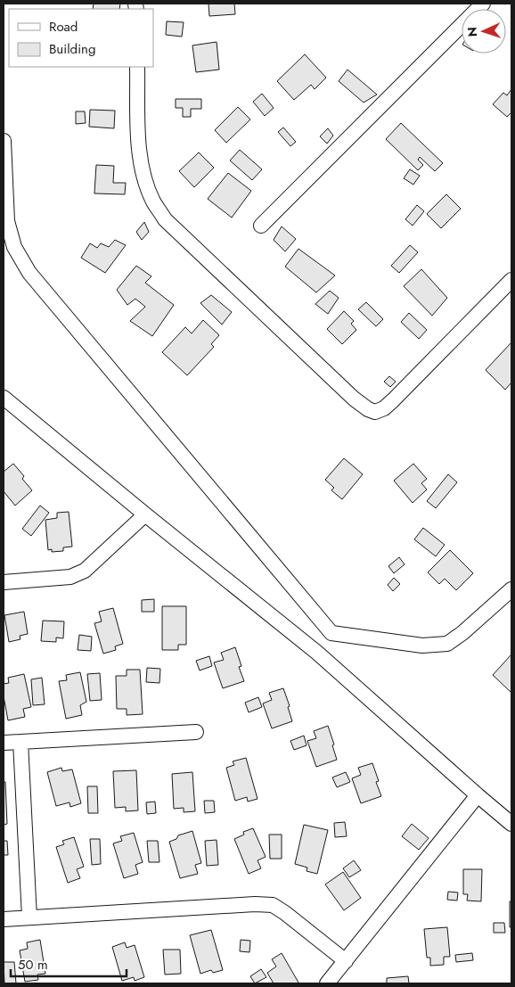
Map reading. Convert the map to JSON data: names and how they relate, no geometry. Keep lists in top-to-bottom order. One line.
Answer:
{"legend":["Road","Building"],"scale_bar":"50 m","north":"left"}
